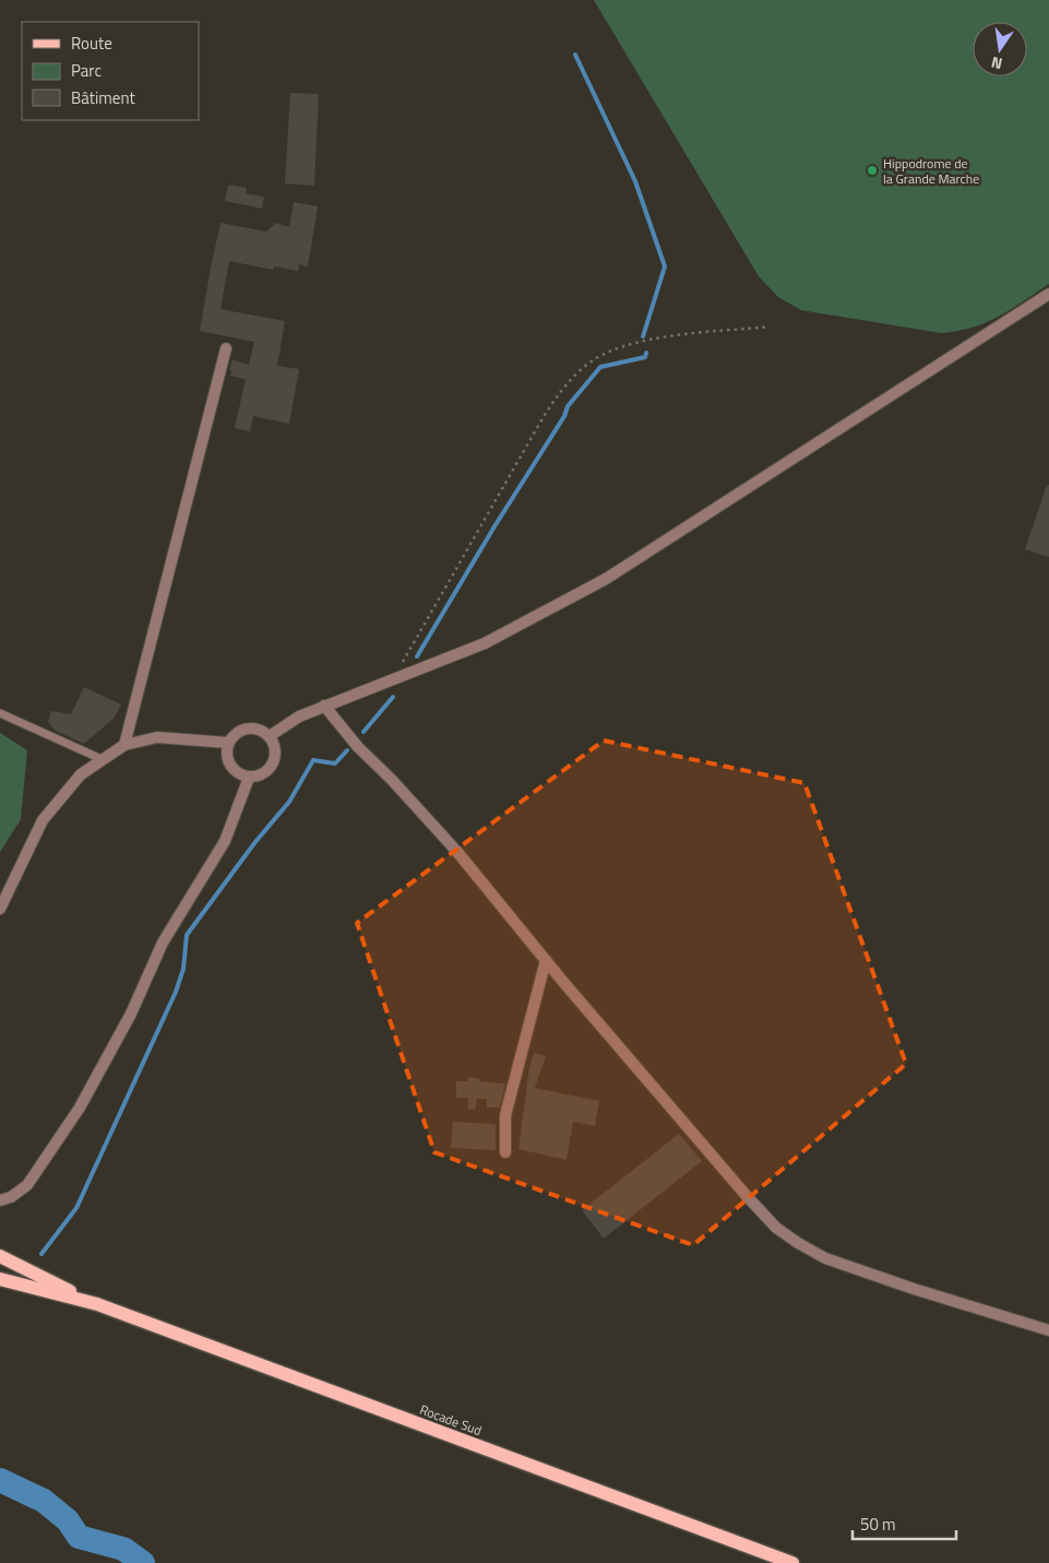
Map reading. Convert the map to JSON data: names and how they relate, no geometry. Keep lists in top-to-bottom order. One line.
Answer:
{"streets":{"main road":["Rocade Sud"]},"places":["Hippodrome de la Grande Marche"],"legend":["Route","Parc","Bâtiment"],"scale_bar":"50 m","north":"bottom"}
